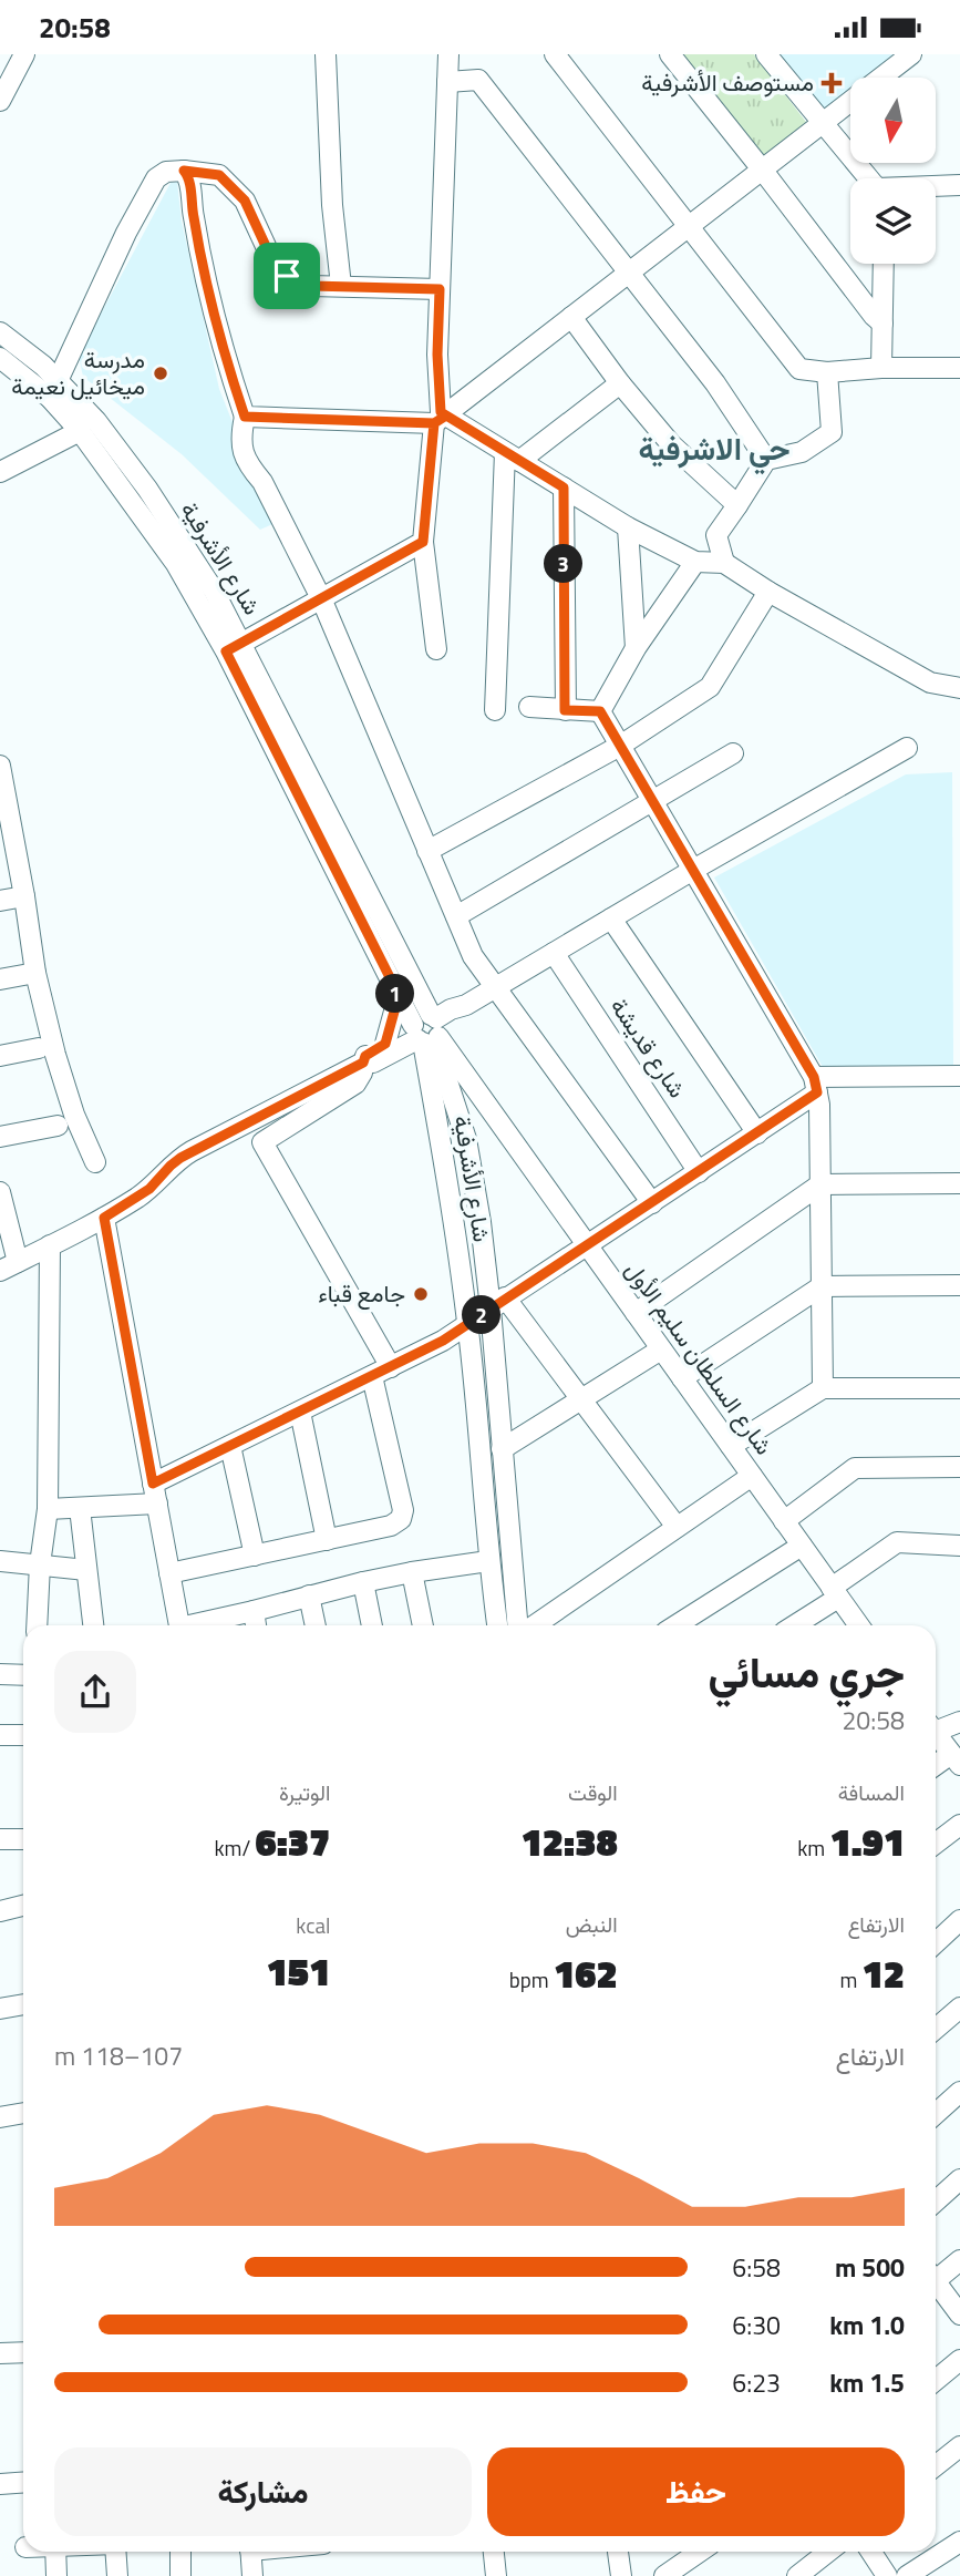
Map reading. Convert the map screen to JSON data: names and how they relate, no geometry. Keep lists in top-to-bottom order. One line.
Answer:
{"streets":{"street":["شارع الأشرفية","شارع قديشة","شارع السلطان سليم الأول"]},"crossings":[["شارع الأشرفية","شارع السلطان سليم الأول"]],"districts":["حي الاشرفية"],"places":{"health":["مستوصف الأشرفية"],"other":["مدرسة ميخائيل نعيمة","جامع قباء"]},"north":"bottom","page":{"status":"20:58","pins":["3","1","2"],"heading":["جري مسائي","20:58"],"stats":[["المسافة","1.91 km"],["الوقت","12:38"],["الوتيرة","6:37 /km"],["الارتفاع","12 m"],["النبض","162 bpm"],["kcal","151"]],"chart":["الارتفاع","107–118 m"],"list":[{"name":"500 m","note":"6:58"},{"name":"1.0 km","note":"6:30"},{"name":"1.5 km","note":"6:23"}],"buttons":["حفظ","مشاركة"]}}
